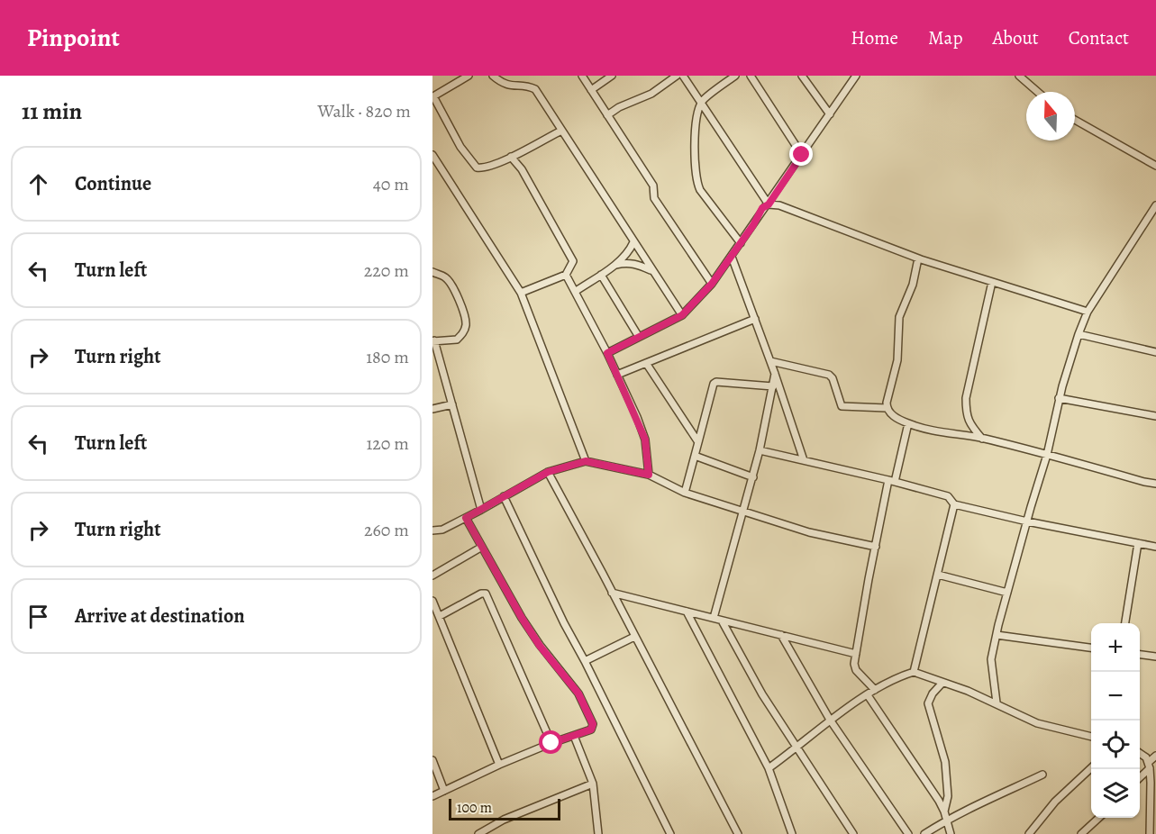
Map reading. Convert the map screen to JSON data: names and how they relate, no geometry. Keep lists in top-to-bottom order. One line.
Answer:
{"scale_bar":"100 m","north":"top","page":{"header":"Pinpoint","nav":["Home","Map","About","Contact"],"heading":["11 min","Walk · 820 m"],"list":[["Continue","40 m"],["Turn left","220 m"],["Turn right","180 m"],["Turn left","120 m"],["Turn right","260 m"],"Arrive at destination"],"map_buttons":["+","−"],"scale":"100 m"}}
